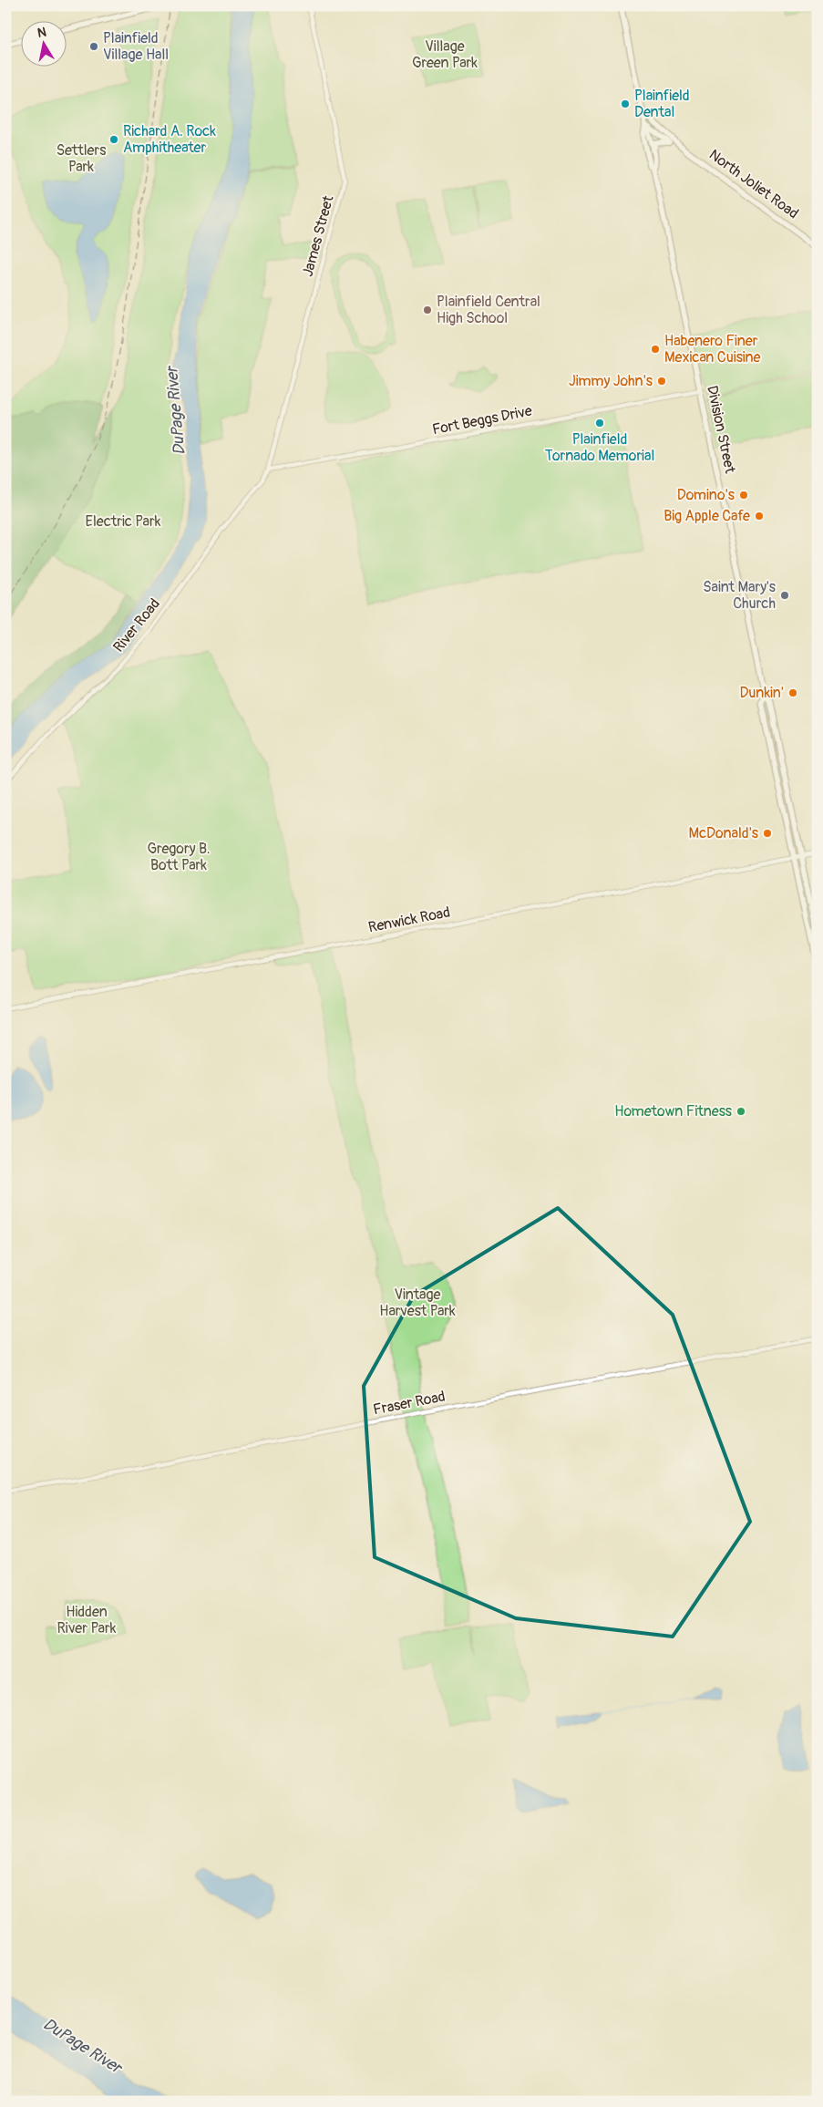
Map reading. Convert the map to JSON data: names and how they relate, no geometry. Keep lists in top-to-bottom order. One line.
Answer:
{"streets":{"main road":["North Joliet Road","Division Street"],"street":["James Street","Fort Beggs Drive","River Road","Renwick Road","Fraser Road"]},"crossings":[["North Joliet Road","Division Street"],["James Street","Fort Beggs Drive"],["James Street","River Road"],["Fort Beggs Drive","Division Street"],["Fort Beggs Drive","River Road"],["Division Street","Renwick Road"]],"water":["DuPage River"],"parks":["Village Green Park","Settlers Park","Electric Park","Gregory B. Bott Park","Vintage Harvest Park","Hidden River Park"],"places":["Plainfield Village Hall","Plainfield Dental","Richard A. Rock Amphitheater","Plainfield Central High School","Habenero Finer Mexican Cuisine","Jimmy John's","Plainfield Tornado Memorial","Domino's","Big Apple Cafe","Saint Mary's Church","Dunkin'","McDonald's","Hometown Fitness"],"north":"top"}
